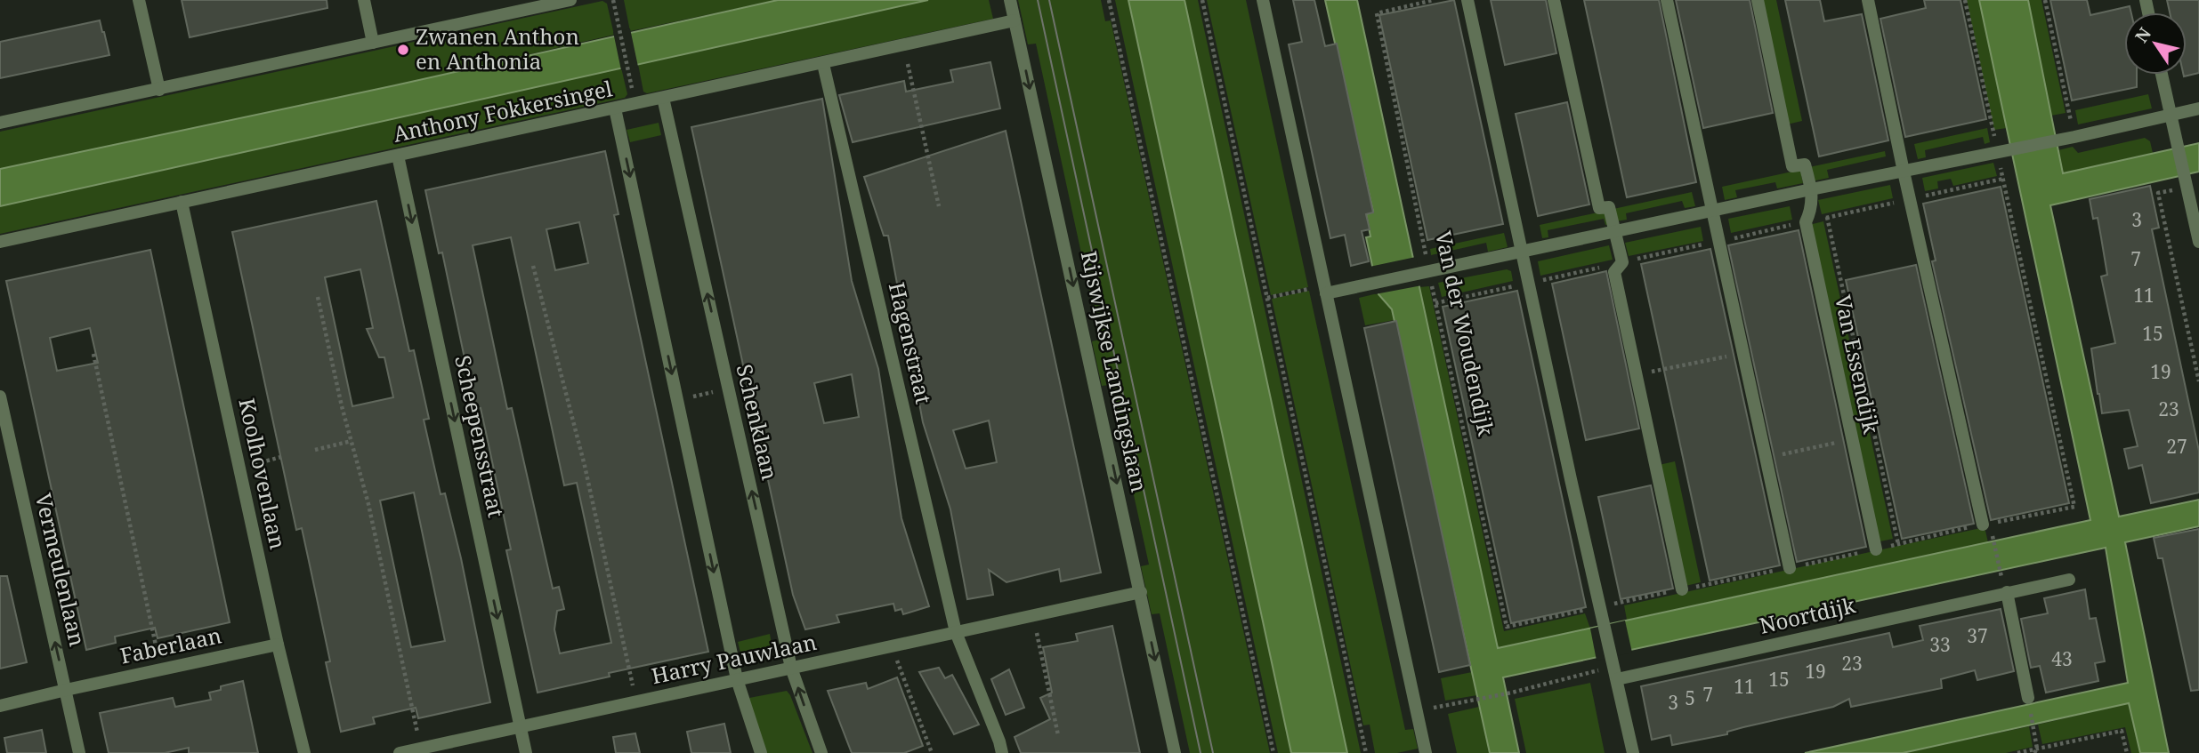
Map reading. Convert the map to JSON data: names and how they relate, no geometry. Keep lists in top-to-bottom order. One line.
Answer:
{"streets":{"street":["Anthony Fokkersingel","Hagenstraat","Van Essendijk","Rijswijkse Landingslaan","Schenklaan","Scheepensstraat","Koolhovenlaan","Vermeulenlaan","Noortdijk","Faberlaan","Harry Pauwlaan"],"path":["Van der Woudendijk"]},"crossings":[["Anthony Fokkersingel","Hagenstraat"],["Anthony Fokkersingel","Rijswijkse Landingslaan"],["Anthony Fokkersingel","Schenklaan"],["Anthony Fokkersingel","Scheepensstraat"],["Anthony Fokkersingel","Koolhovenlaan"],["Hagenstraat","Harry Pauwlaan"],["Rijswijkse Landingslaan","Harry Pauwlaan"],["Schenklaan","Harry Pauwlaan"],["Scheepensstraat","Harry Pauwlaan"],["Koolhovenlaan","Faberlaan"],["Vermeulenlaan","Faberlaan"]],"one_way":["Rijswijkse Landingslaan","Scheepensstraat","Vermeulenlaan"],"places":["Zwanen Anthon en Anthonia"],"house_numbers":["3","7","11","15","19","23","27","37","33","43","23","19","15","11","7","5","3"],"north":"top left"}
